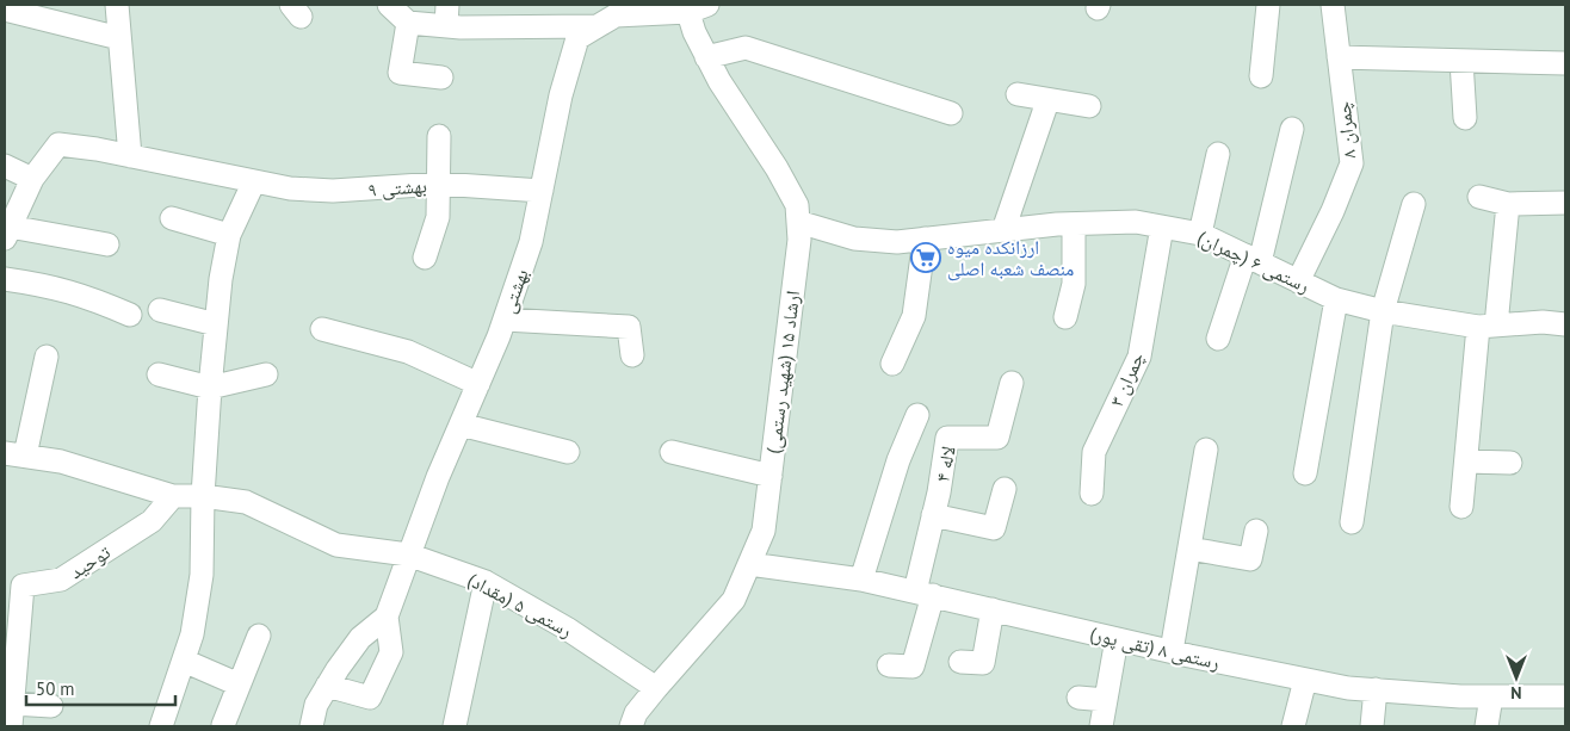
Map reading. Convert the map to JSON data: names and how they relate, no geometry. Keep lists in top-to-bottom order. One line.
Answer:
{"streets":{"street":["چمران ۸","بهشتی ۹","رستمی ۶ (چمران)","بهشتی","ارشاد ۱۵ (شهید رستمی)","چمران ۳","لاله ۴","توحید","رستمی ۵ (مقداد)","رستمی ۸ (تقی پور)"]},"crossings":[["چمران ۸","رستمی ۶ (چمران)"],["بهشتی ۹","بهشتی"],["رستمی ۶ (چمران)","ارشاد ۱۵ (شهید رستمی)"],["رستمی ۶ (چمران)","چمران ۳"],["بهشتی","رستمی ۵ (مقداد)"],["ارشاد ۱۵ (شهید رستمی)","رستمی ۵ (مقداد)"],["ارشاد ۱۵ (شهید رستمی)","رستمی ۸ (تقی پور)"],["لاله ۴","رستمی ۸ (تقی پور)"],["توحید","رستمی ۵ (مقداد)"]],"places":{"supermarket":["ارزانکده میوه منصف شعبه اصلی"]},"scale_bar":"50 m","north":"bottom"}
